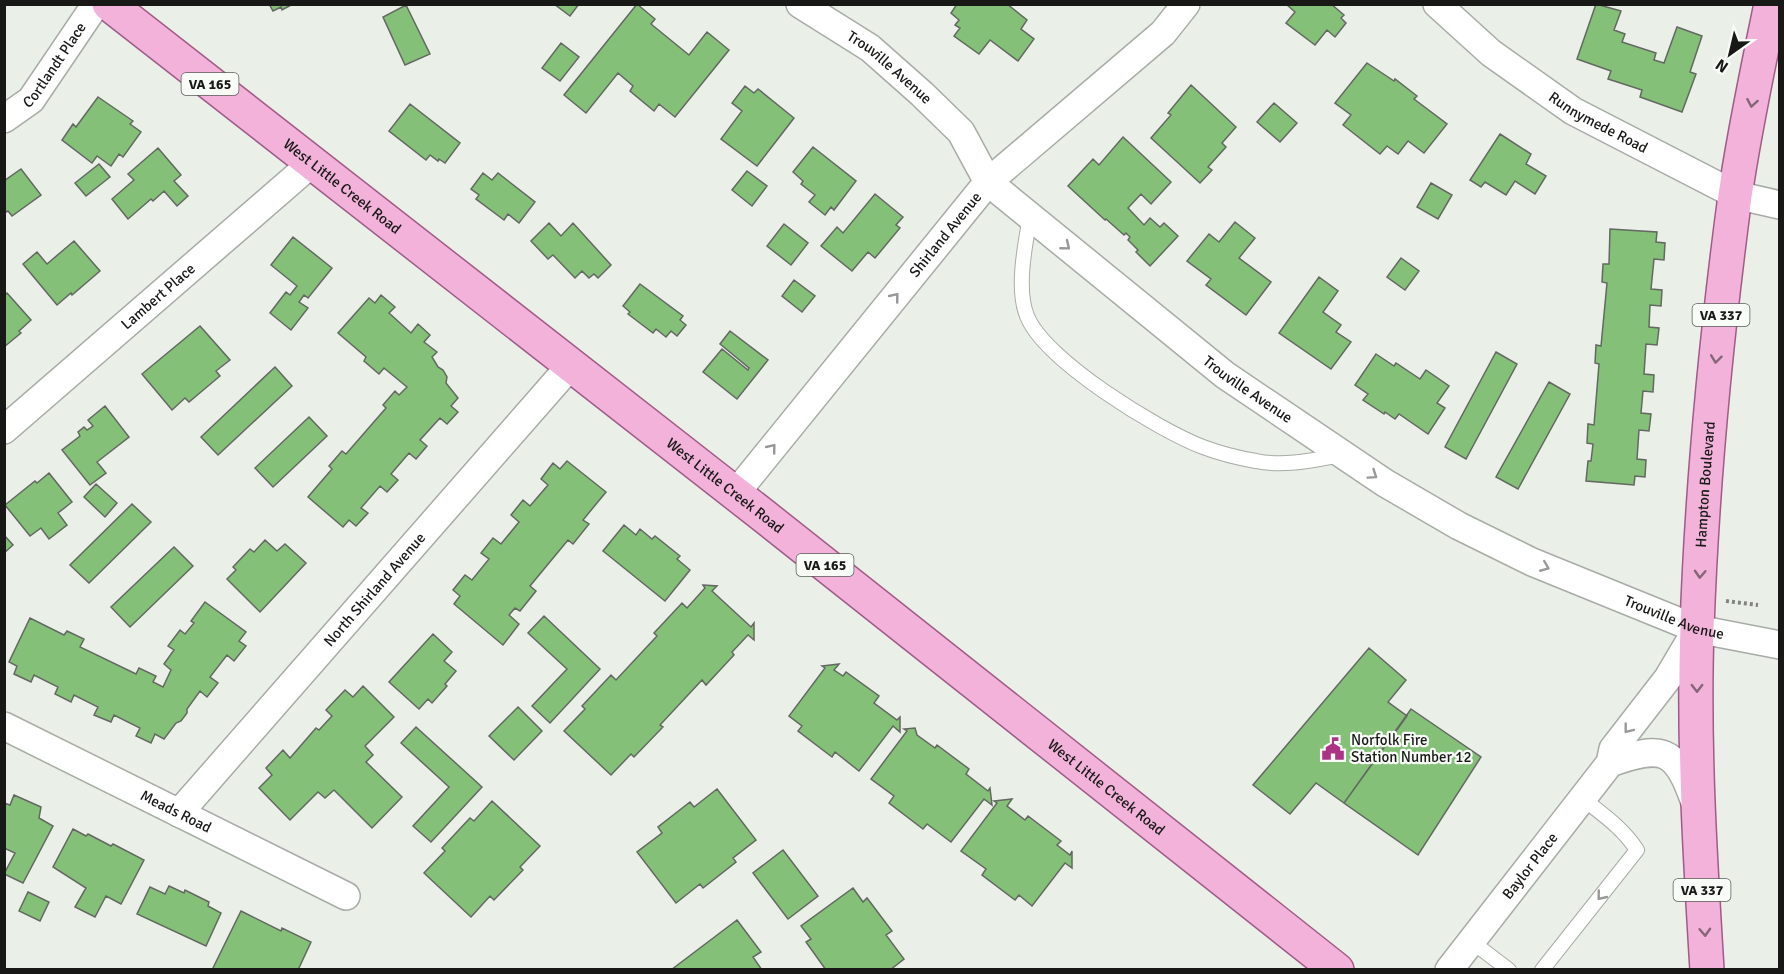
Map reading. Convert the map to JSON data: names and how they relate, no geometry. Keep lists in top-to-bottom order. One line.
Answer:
{"streets":{"main road":["VA 165","West Little Creek Road","VA 337","Hampton Boulevard"],"street":["Cortlandt Place","Trouville Avenue","Runnymede Road","Shirland Avenue","Lambert Place","North Shirland Avenue","Meads Road","Baylor Place"]},"crossings":[["Trouville Avenue","Shirland Avenue"],["Trouville Avenue","Hampton Boulevard"],["Trouville Avenue","Baylor Place"],["Runnymede Road","Hampton Boulevard"],["West Little Creek Road","Shirland Avenue"],["West Little Creek Road","Lambert Place"],["West Little Creek Road","North Shirland Avenue"],["Hampton Boulevard","Baylor Place"],["North Shirland Avenue","Meads Road"]],"one_way":["Trouville Avenue","Shirland Avenue","Hampton Boulevard","Baylor Place"],"places":{"public building":["Norfolk Fire Station Number 12"]},"north":"bottom left"}
